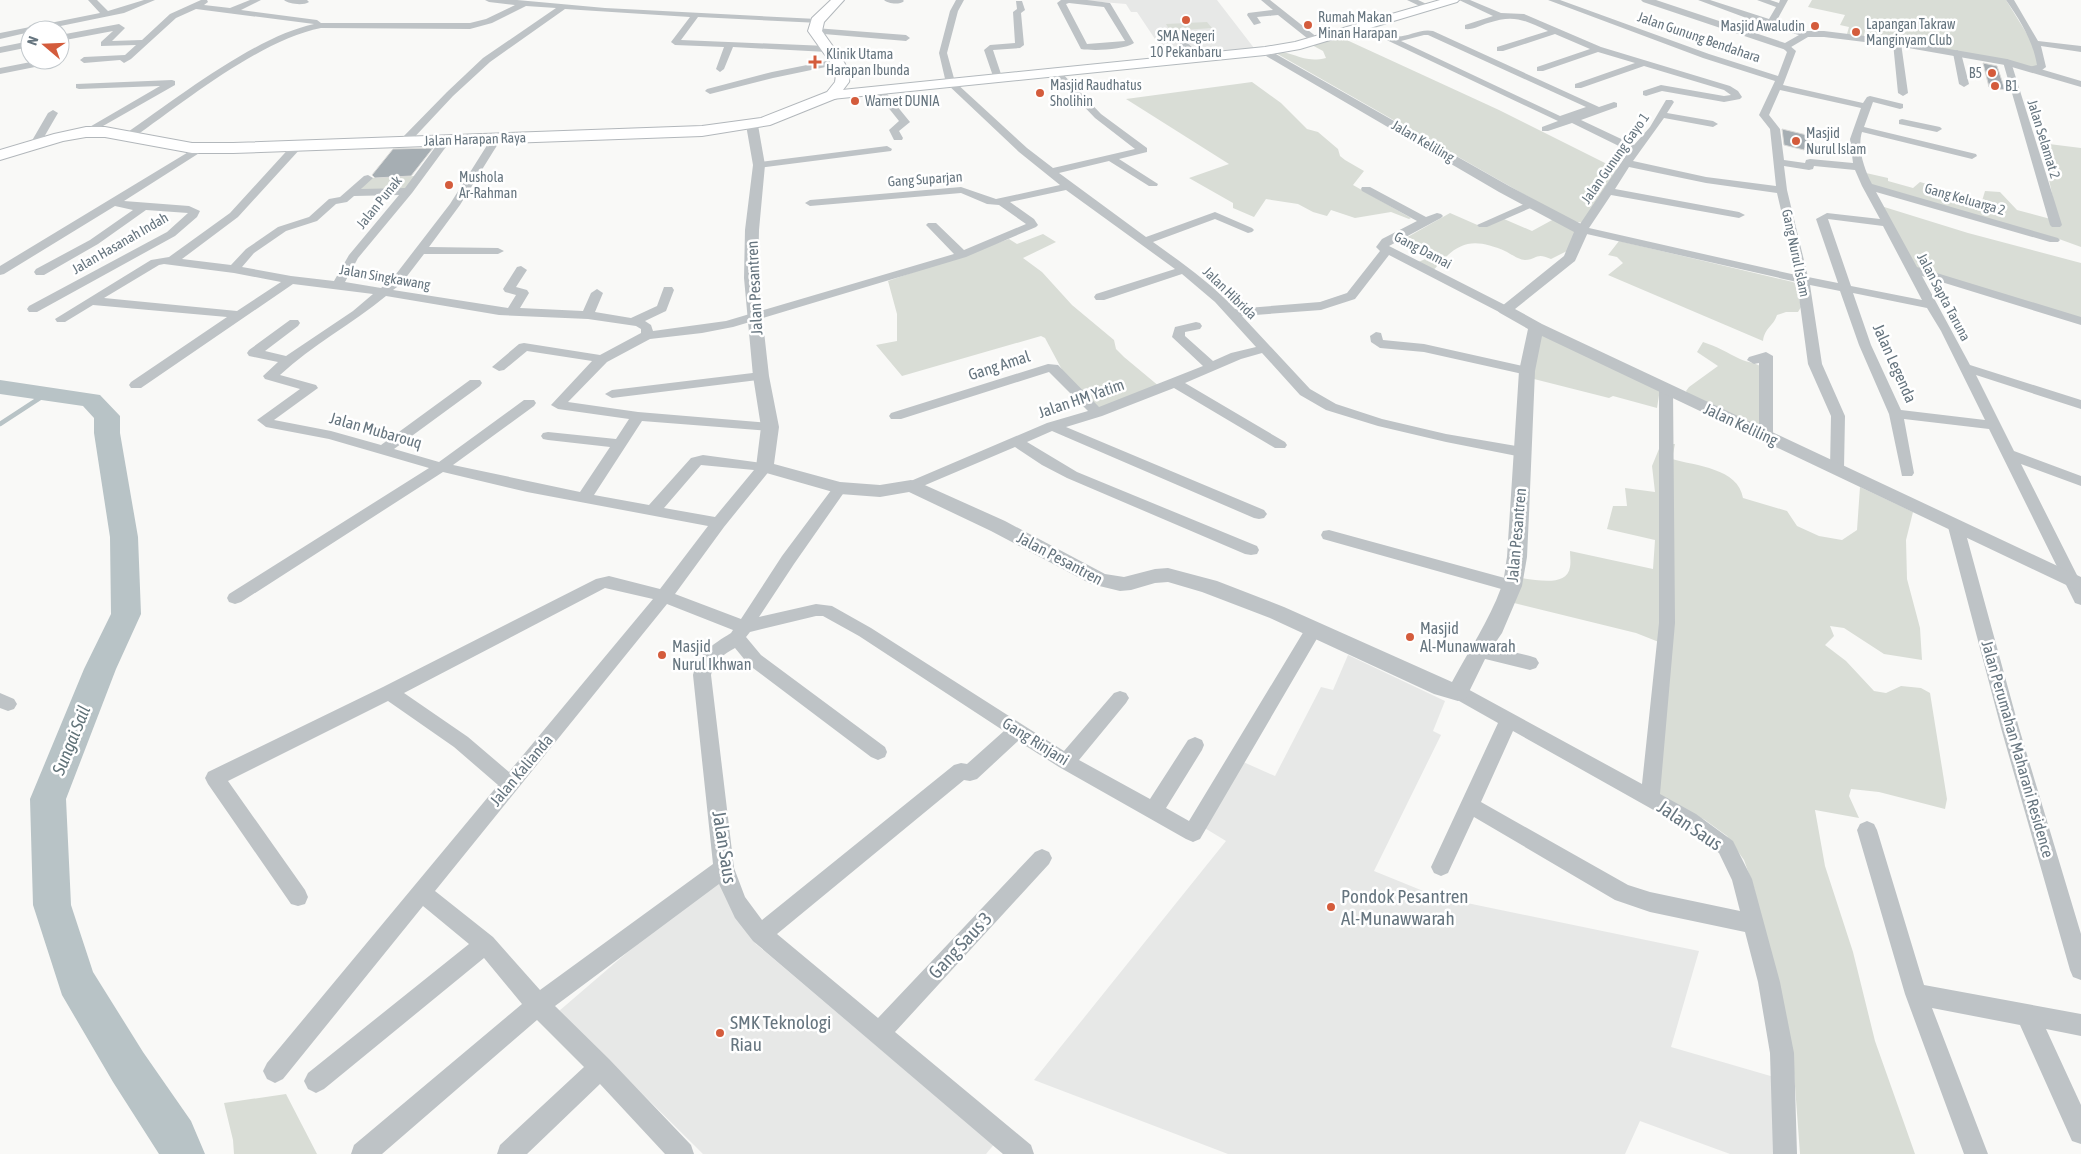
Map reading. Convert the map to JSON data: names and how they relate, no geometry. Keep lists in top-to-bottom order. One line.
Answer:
{"streets":{"main road":["Jalan Harapan Raya"],"street":["Jalan Gunung Bendahara","Jalan Selamat 2","Jalan Keliling","Jalan Gunung Gayo 1","Gang Suparjan","Gang Keluarga 2","Jalan Punak","Jalan Hasanah Indah","Gang Damai","Gang Nurul Islam","Jalan Singkawang","Jalan Pesantren","Jalan Hibrida","Jalan Sapta Taruna","Jalan Legenda","Gang Amal","Jalan HM Yatim","Jalan Mubarouq","Gang Rinjani","Jalan Perumahan Maharani Residence","Jalan Kalianda","Jalan Saus","Gang Saus 3"]},"crossings":[["Jalan Gunung Bendahara","Gang Nurul Islam"],["Jalan Harapan Raya","Jalan Punak"],["Jalan Harapan Raya","Jalan Pesantren"],["Jalan Harapan Raya","Jalan Mubarouq"],["Jalan Keliling","Jalan Gunung Gayo 1"],["Jalan Keliling","Gang Damai"],["Jalan Keliling","Gang Nurul Islam"],["Jalan Keliling","Jalan Pesantren"],["Jalan Keliling","Jalan Sapta Taruna"],["Jalan Keliling","Jalan Legenda"],["Jalan Keliling","Jalan Perumahan Maharani Residence"],["Gang Suparjan","Jalan Hibrida"],["Gang Keluarga 2","Jalan Sapta Taruna"],["Jalan Punak","Jalan Singkawang"],["Jalan Singkawang","Jalan Mubarouq"],["Jalan Pesantren","Jalan Hibrida"],["Jalan Pesantren","Jalan HM Yatim"],["Jalan Pesantren","Gang Rinjani"],["Jalan Pesantren","Jalan Kalianda"],["Jalan Pesantren","Jalan Saus"],["Jalan Hibrida","Jalan HM Yatim"],["Jalan Sapta Taruna","Jalan Legenda"],["Gang Amal","Jalan HM Yatim"],["Jalan Mubarouq","Jalan Kalianda"],["Gang Rinjani","Jalan Saus"],["Jalan Saus","Gang Saus 3"]],"water":["Sungai Sail"],"places":{"other":["SMA Negeri 10 Pekanbaru","Rumah Makan Minan Harapan","Masjid Awaludin","Lapangan Takraw Manginyam Club","B5","B1","Masjid Raudhatus Sholihin","Warnet DUNIA","Masjid Nurul Islam","Mushola Ar-Rahman","Masjid Al-Munawwarah","Masjid Nurul Ikhwan","Pondok Pesantren Al-Munawwarah","SMK Teknologi Riau"],"health":["Klinik Utama Harapan Ibunda"]},"north":"left"}
